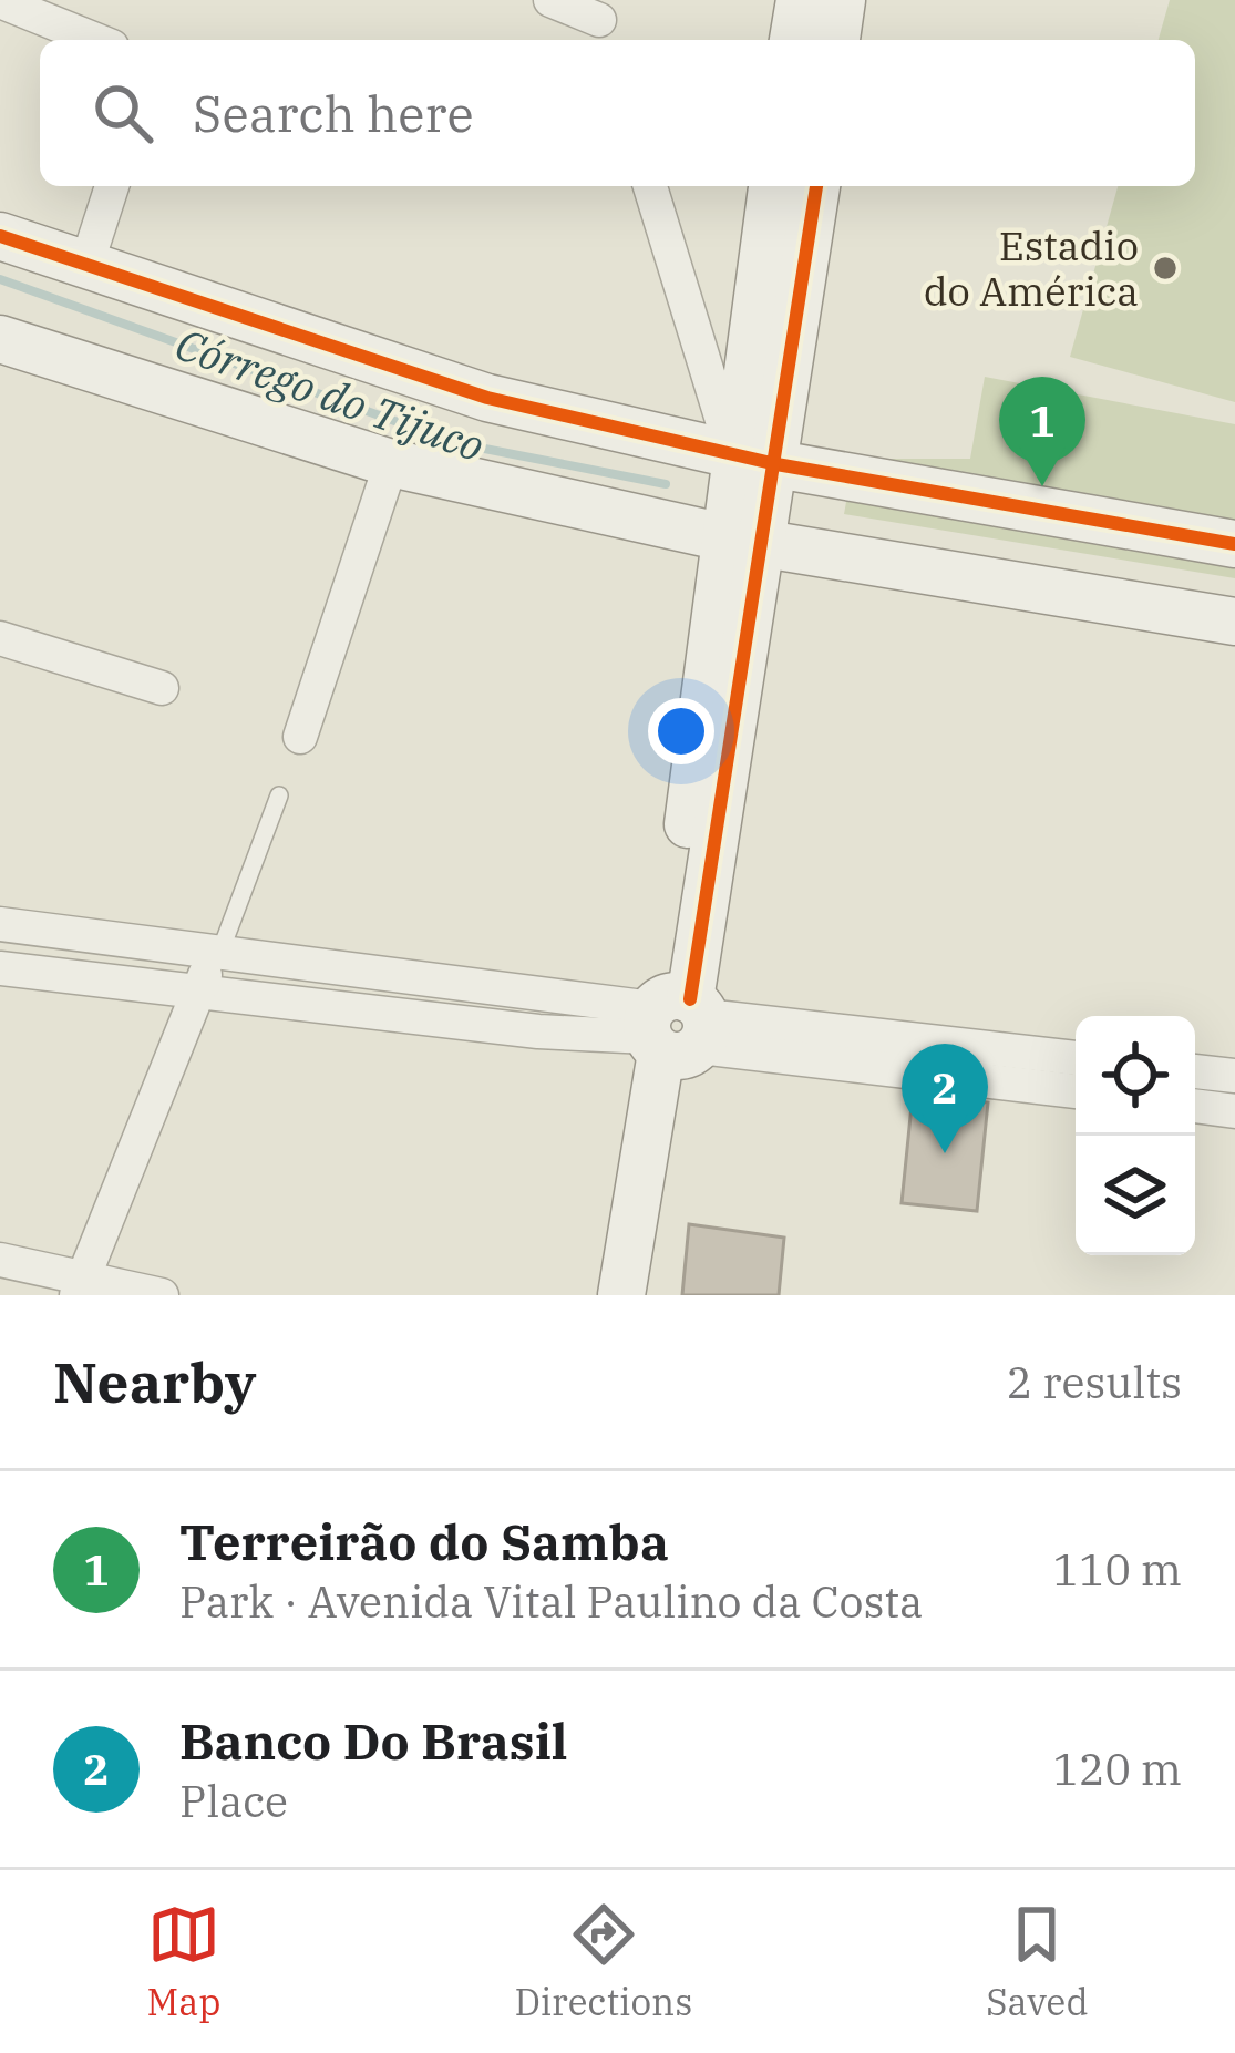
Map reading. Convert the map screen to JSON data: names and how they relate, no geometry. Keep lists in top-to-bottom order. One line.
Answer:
{"water":["Córrego do Tijuco"],"places":["Estadio do América"],"page":{"search":"Search here","pins":["1","2"],"heading":["Nearby","2 results"],"list":[{"mark":"1","name":"Terreirão do Samba","note":"Park · Avenida Vital Paulino da Costa","value":"110 m"},{"mark":"2","name":"Banco Do Brasil","note":"Place","value":"120 m"}],"nav":["Map","Directions","Saved"]}}
